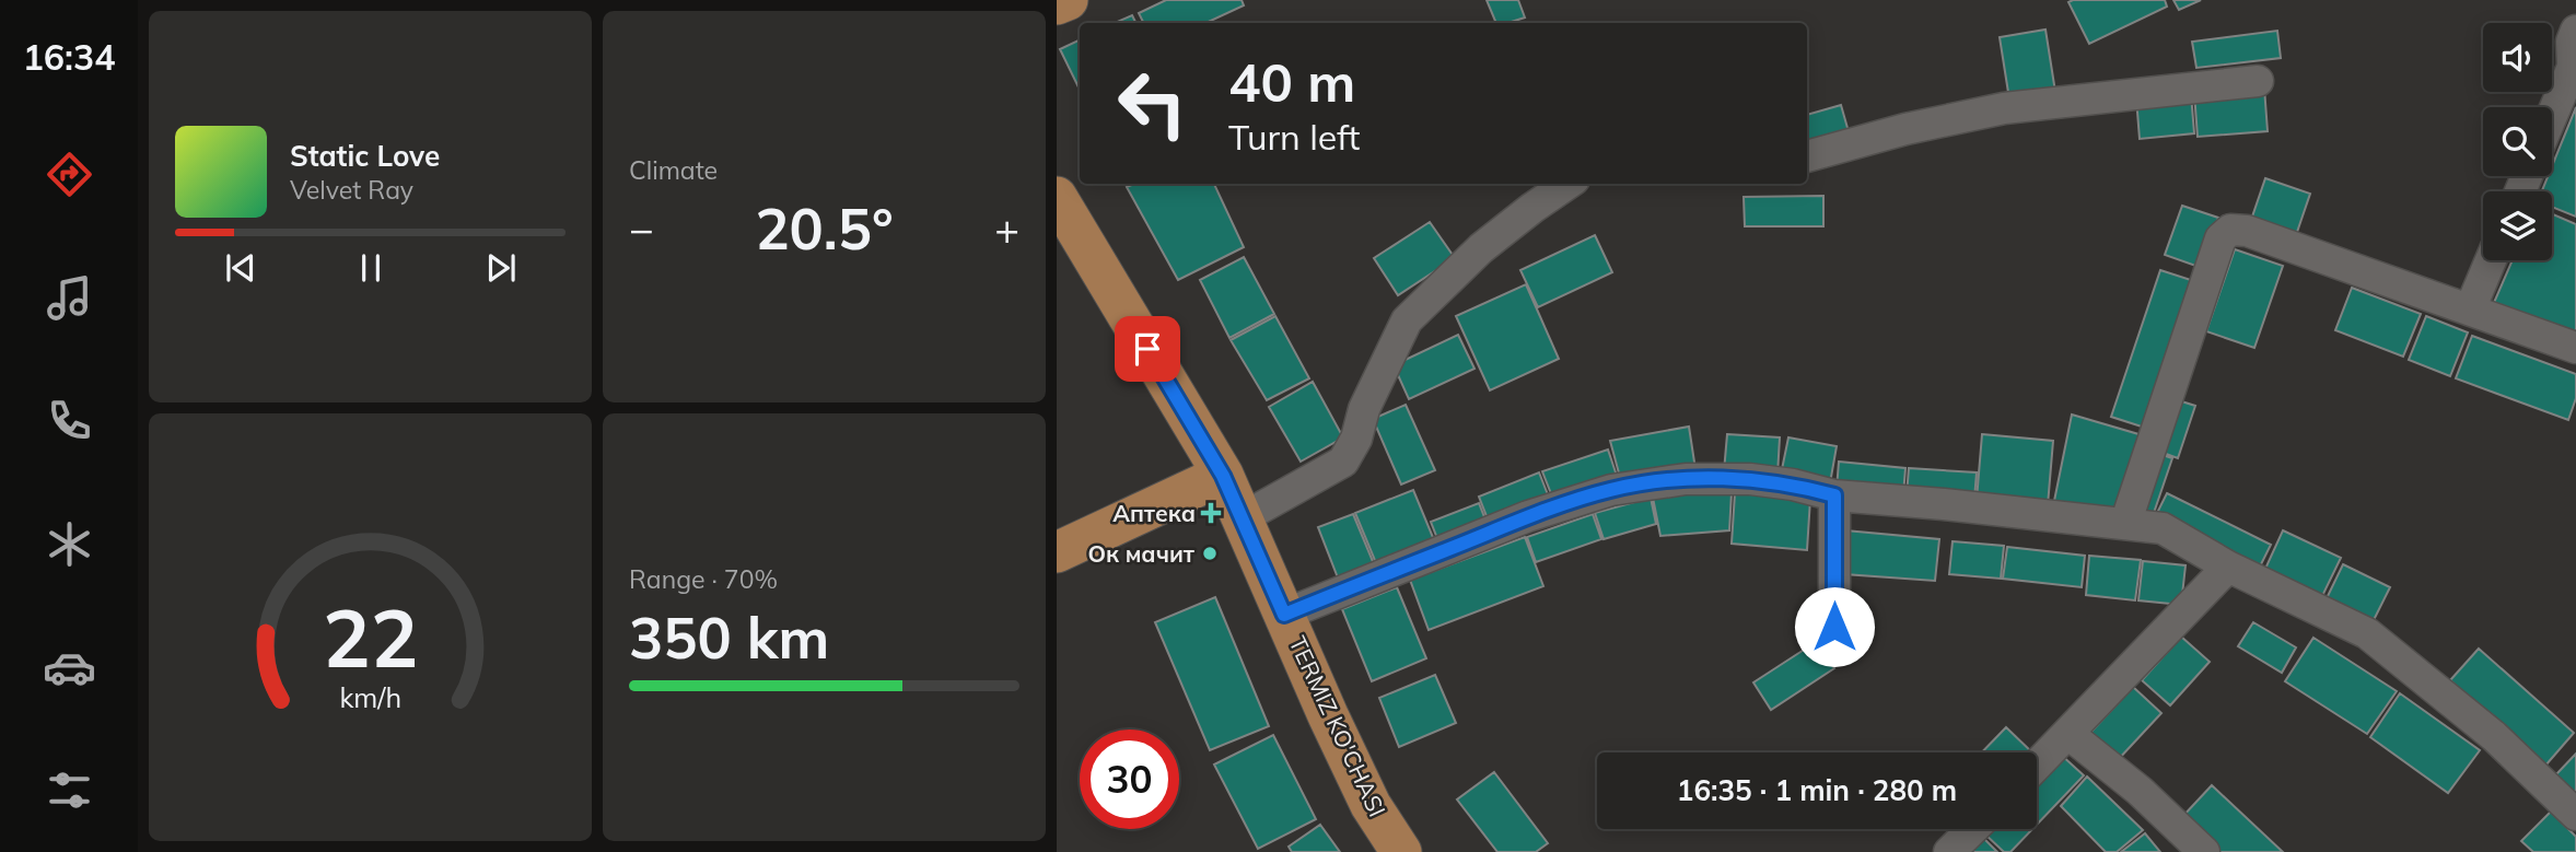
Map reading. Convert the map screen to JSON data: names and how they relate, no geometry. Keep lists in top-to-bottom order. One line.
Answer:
{"streets":{"main road":["TERMIZ KO'CHASI"]},"places":{"health":["Аптека"],"other":["Ок мачит"]},"page":{"tabs":"16:34","tile":["Climate",["Range · 70%","350 km"]],"turn":["40 m","Turn left"],"song":["Static Love","Velvet Ray"],"heat":["−","20.5°","+"],"limit":"30","trip":"16:35 · 1 min · 280 m","gauge":["22","km/h"]}}
